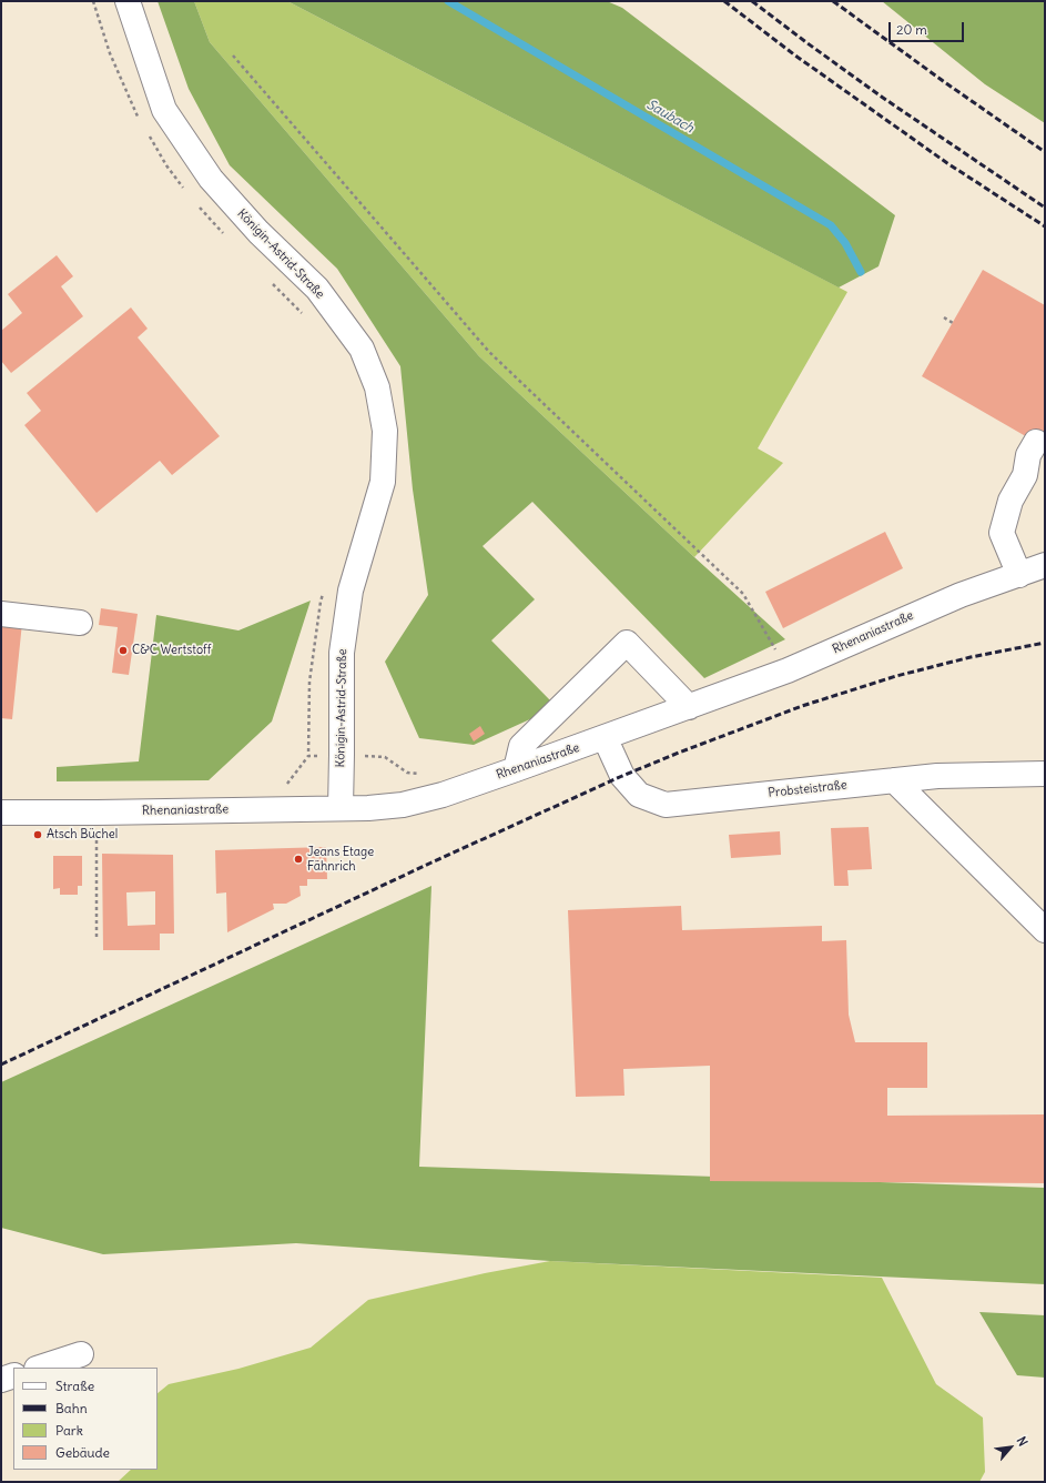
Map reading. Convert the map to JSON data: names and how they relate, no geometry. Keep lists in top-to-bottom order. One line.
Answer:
{"streets":{"street":["Königin-Astrid-Straße","Rhenaniastraße","Probsteistraße"]},"crossings":[["Königin-Astrid-Straße","Rhenaniastraße"],["Rhenaniastraße","Probsteistraße"]],"water":["Saubach"],"places":["C&C Wertstoff","Atsch Büchel","Jeans Etage Fähnrich"],"legend":["Straße","Bahn","Park","Gebäude"],"scale_bar":"20 m","north":"top right"}
